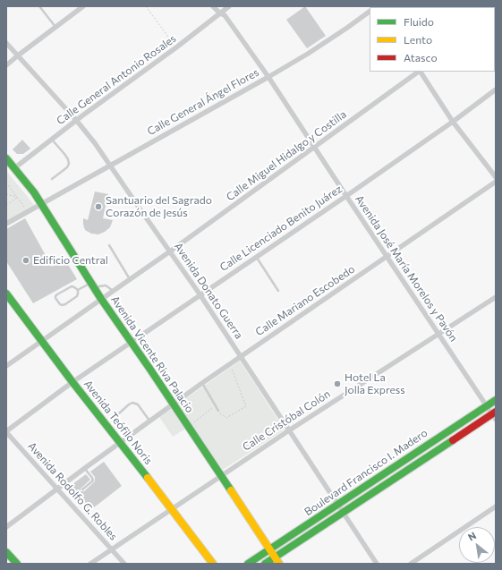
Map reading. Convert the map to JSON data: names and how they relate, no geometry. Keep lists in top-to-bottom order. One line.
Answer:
{"streets":{"main road":["Avenida Vicente Riva Palacio","Avenida Teófilo Noris","Boulevard Francisco I. Madero"],"street":["Calle General Antonio Rosales","Calle General Ángel Flores","Calle Miguel Hidalgo y Costilla","Calle Licenciado Benito Juárez","Avenida José María Morelos y Pavón","Avenida Donato Guerra","Calle Mariano Escobedo","Calle Cristóbal Colón","Avenida Rodolfo G. Robles"]},"crossings":[["Calle General Antonio Rosales","Avenida José María Morelos y Pavón"],["Calle General Antonio Rosales","Avenida Donato Guerra"],["Calle General Antonio Rosales","Avenida Vicente Riva Palacio"],["Calle General Ángel Flores","Avenida José María Morelos y Pavón"],["Calle General Ángel Flores","Avenida Donato Guerra"],["Calle General Ángel Flores","Avenida Vicente Riva Palacio"],["Calle Miguel Hidalgo y Costilla","Avenida José María Morelos y Pavón"],["Calle Miguel Hidalgo y Costilla","Avenida Donato Guerra"],["Calle Miguel Hidalgo y Costilla","Avenida Vicente Riva Palacio"],["Calle Miguel Hidalgo y Costilla","Avenida Teófilo Noris"],["Calle Licenciado Benito Juárez","Avenida José María Morelos y Pavón"],["Calle Licenciado Benito Juárez","Avenida Donato Guerra"],["Calle Licenciado Benito Juárez","Avenida Vicente Riva Palacio"],["Calle Licenciado Benito Juárez","Avenida Teófilo Noris"],["Calle Licenciado Benito Juárez","Avenida Rodolfo G. Robles"],["Avenida José María Morelos y Pavón","Calle Mariano Escobedo"],["Avenida José María Morelos y Pavón","Calle Cristóbal Colón"],["Avenida José María Morelos y Pavón","Boulevard Francisco I. Madero"],["Avenida Donato Guerra","Calle Mariano Escobedo"],["Avenida Donato Guerra","Calle Cristóbal Colón"],["Avenida Donato Guerra","Boulevard Francisco I. Madero"],["Calle Mariano Escobedo","Avenida Vicente Riva Palacio"],["Calle Mariano Escobedo","Avenida Teófilo Noris"],["Calle Mariano Escobedo","Avenida Rodolfo G. Robles"],["Avenida Vicente Riva Palacio","Calle Cristóbal Colón"],["Avenida Vicente Riva Palacio","Boulevard Francisco I. Madero"],["Calle Cristóbal Colón","Avenida Teófilo Noris"],["Calle Cristóbal Colón","Avenida Rodolfo G. Robles"]],"places":["Santuario del Sagrado Corazón de Jesús","Edificio Central","Hotel La Jolla Express"],"legend":["Fluido","Lento","Atasco"],"north":"top left"}
